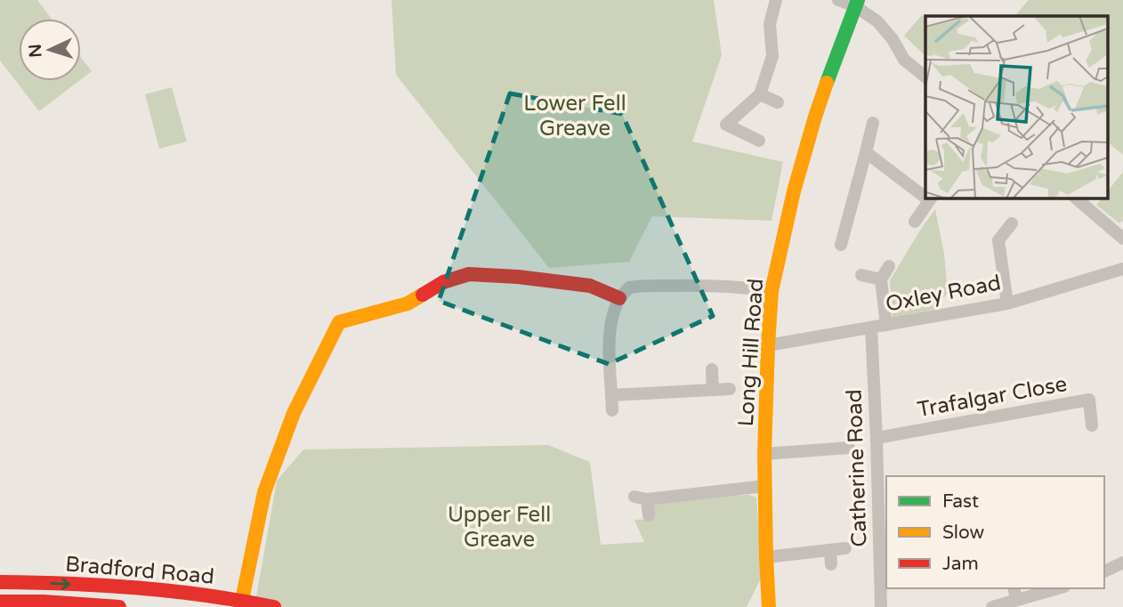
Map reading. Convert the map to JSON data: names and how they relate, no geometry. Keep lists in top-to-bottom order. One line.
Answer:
{"streets":{"street":["Oxley Road","Long Hill Road","Trafalgar Close","Catherine Road","Bradford Road"]},"crossings":[["Oxley Road","Long Hill Road"],["Oxley Road","Catherine Road"],["Trafalgar Close","Catherine Road"]],"parks":["Lower Fell Greave","Upper Fell Greave"],"legend":["Fast","Slow","Jam"],"north":"left"}
